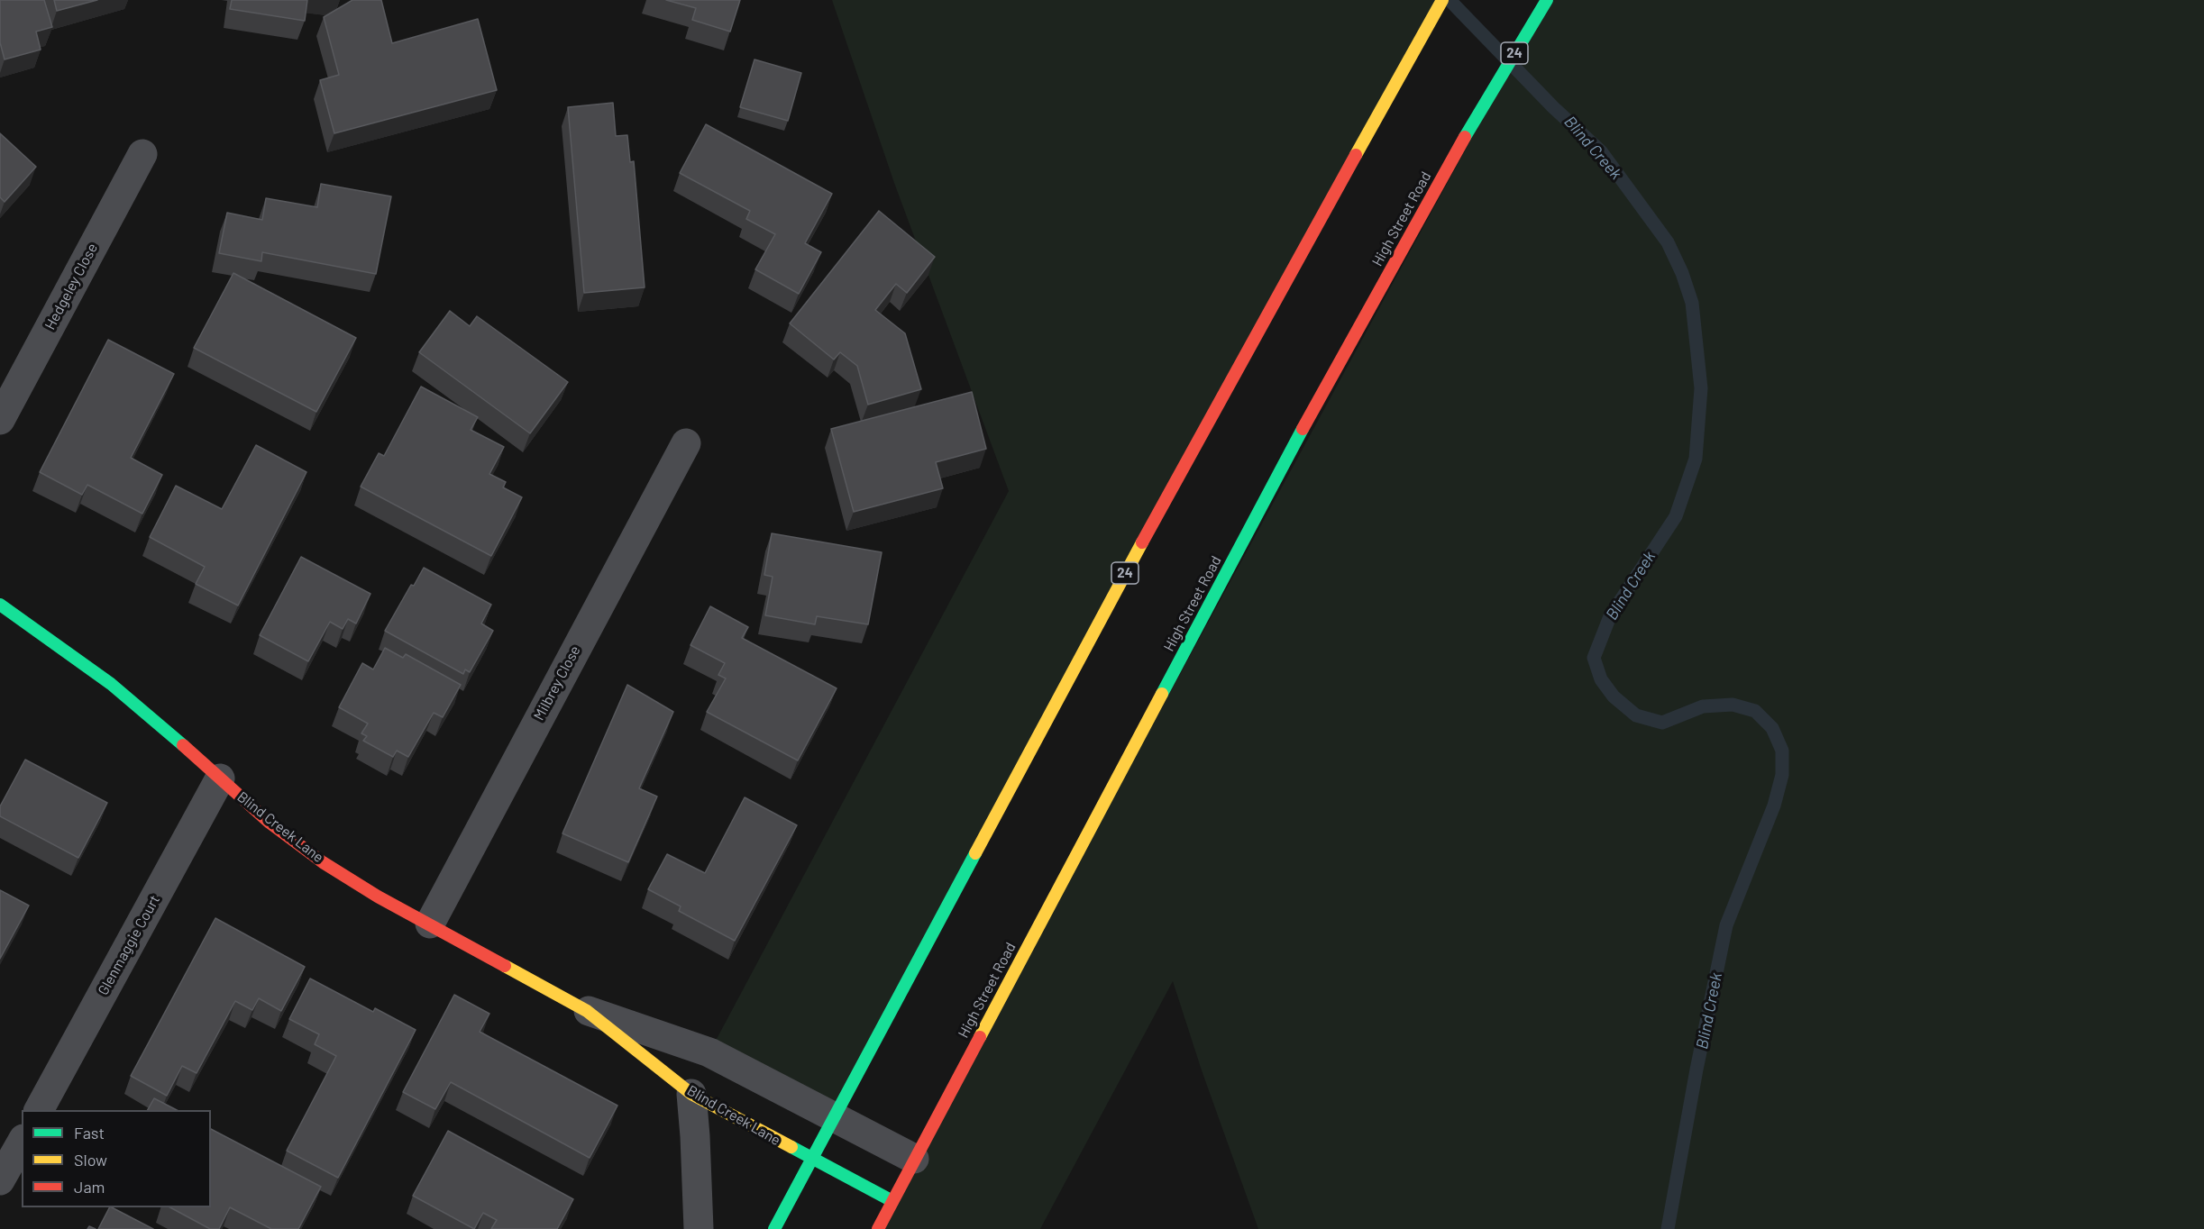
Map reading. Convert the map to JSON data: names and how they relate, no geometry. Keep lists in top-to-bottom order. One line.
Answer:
{"streets":{"main road":["24","High Street Road","Blind Creek Lane"],"street":["Hedgeley Close","Milbrey Close","Glenmaggie Court"]},"crossings":[["24","Blind Creek Lane"],["High Street Road","Blind Creek Lane"],["Milbrey Close","Blind Creek Lane"],["Blind Creek Lane","Glenmaggie Court"]],"water":["Blind Creek"],"legend":["Fast","Slow","Jam"]}
